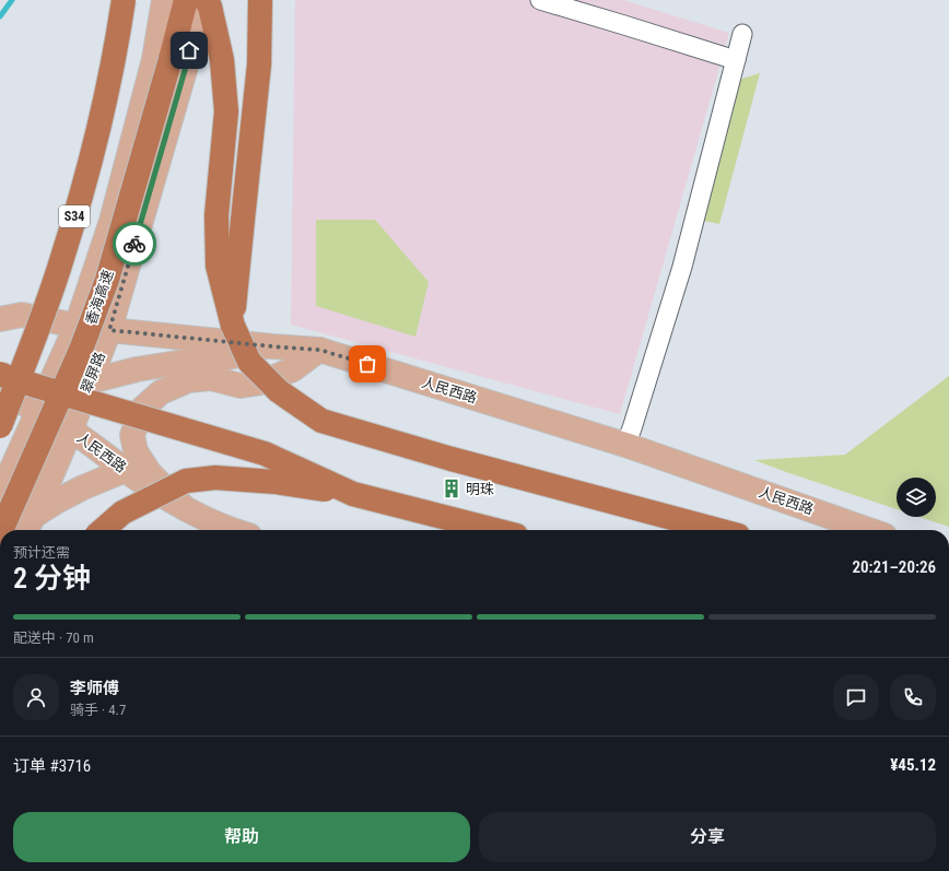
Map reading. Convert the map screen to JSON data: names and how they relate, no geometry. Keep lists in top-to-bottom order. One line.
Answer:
{"streets":{"highway":["S34","香海高速"],"main road":["翠屏路","人民西路"]},"crossings":[["翠屏路","人民西路"]],"places":{"building":["明珠"]},"page":{"heading":["2 分钟","预计还需","20:21–20:26"],"panel":["李师傅","骑手 · 4.7","订单 #3716","¥45.12"],"bar":"配送中 · 70 m","buttons":["帮助","分享"]}}
